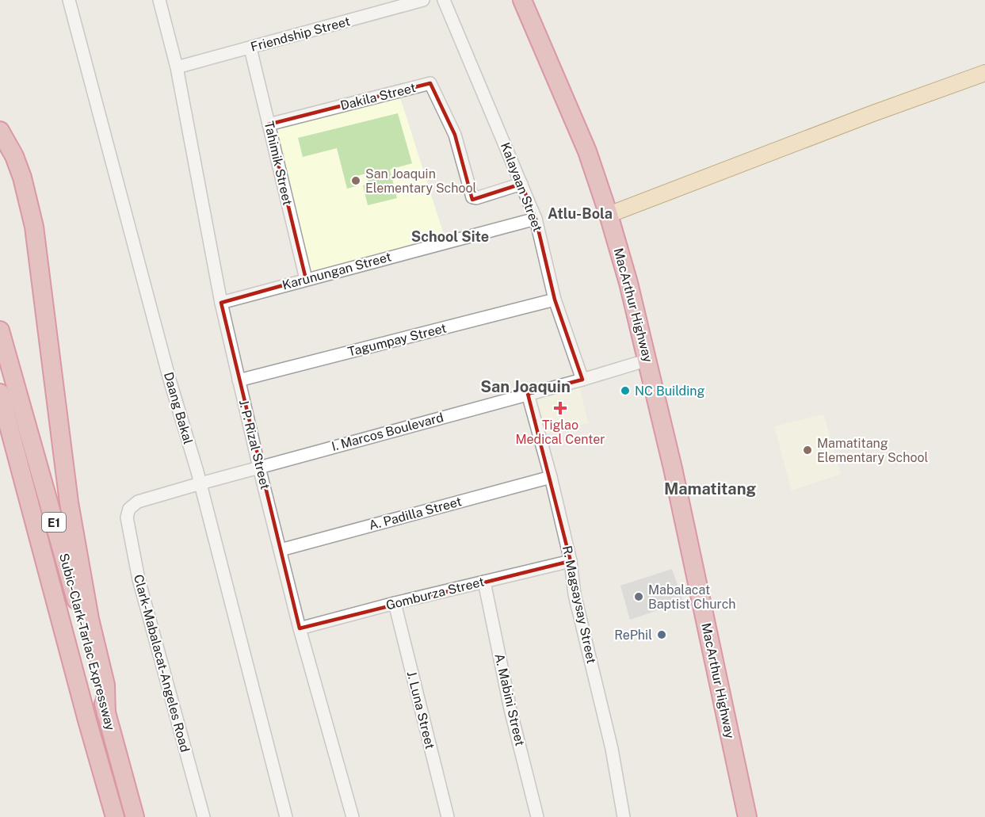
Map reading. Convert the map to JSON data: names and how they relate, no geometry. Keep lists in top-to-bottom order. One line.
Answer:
{"streets":{"highway":["MacArthur Highway","E1","Subic-Clark-Tarlac Expressway"],"street":["Friendship Street","Dakila Street","Tahimik Street","Kalayaan Street","Karunungan Street","Tagumpay Street","Daang Bakal","I. Marcos Boulevard","J. P. Rizal Street","A. Padilla Street","Gomburza Street","R. Magsaysay Street","Clark-Mabalacat-Angeles Road","A. Mabini Street","J. Luna Street"]},"crossings":[["Friendship Street","Tahimik Street"],["Friendship Street","J. P. Rizal Street"],["Dakila Street","Tahimik Street"],["Dakila Street","Kalayaan Street"],["Tahimik Street","Karunungan Street"],["Kalayaan Street","Karunungan Street"],["Kalayaan Street","Tagumpay Street"],["Kalayaan Street","I. Marcos Boulevard"],["Karunungan Street","J. P. Rizal Street"],["MacArthur Highway","I. Marcos Boulevard"],["Tagumpay Street","J. P. Rizal Street"],["Daang Bakal","I. Marcos Boulevard"],["I. Marcos Boulevard","J. P. Rizal Street"],["I. Marcos Boulevard","R. Magsaysay Street"],["I. Marcos Boulevard","Clark-Mabalacat-Angeles Road"],["J. P. Rizal Street","A. Padilla Street"],["J. P. Rizal Street","Gomburza Street"],["A. Padilla Street","R. Magsaysay Street"],["Gomburza Street","R. Magsaysay Street"],["Gomburza Street","A. Mabini Street"],["Gomburza Street","J. Luna Street"]],"districts":["Atlu-Bola","School Site","San Joaquin","Mamatitang"],"places":{"other":["San Joaquin Elementary School","NC Building","Mamatitang Elementary School","Mabalacat Baptist Church","RePhil"],"health":["Tiglao Medical Center"]}}
